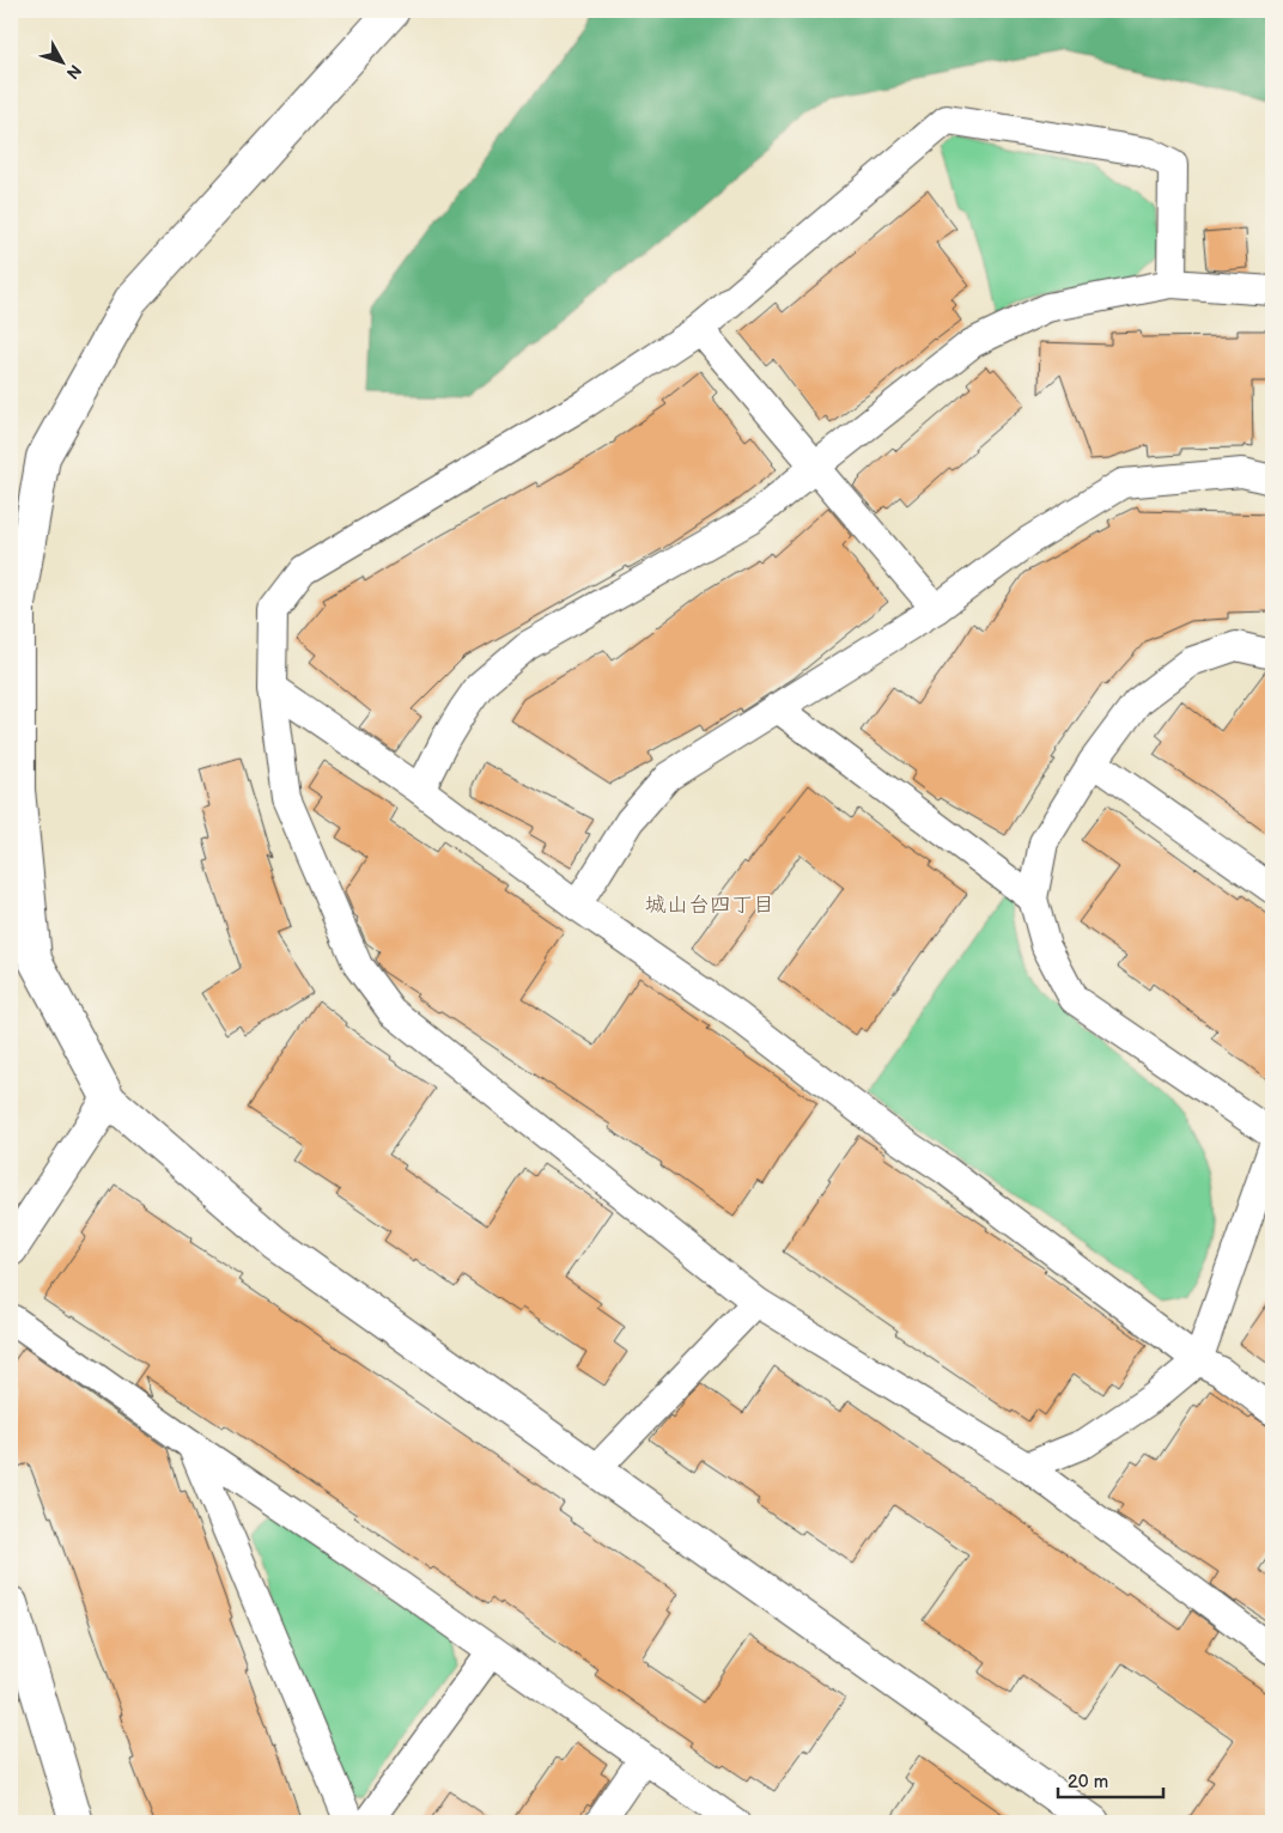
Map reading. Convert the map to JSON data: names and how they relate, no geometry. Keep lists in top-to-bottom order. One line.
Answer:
{"districts":["城山台四丁目"],"scale_bar":"20 m","north":"bottom right"}
